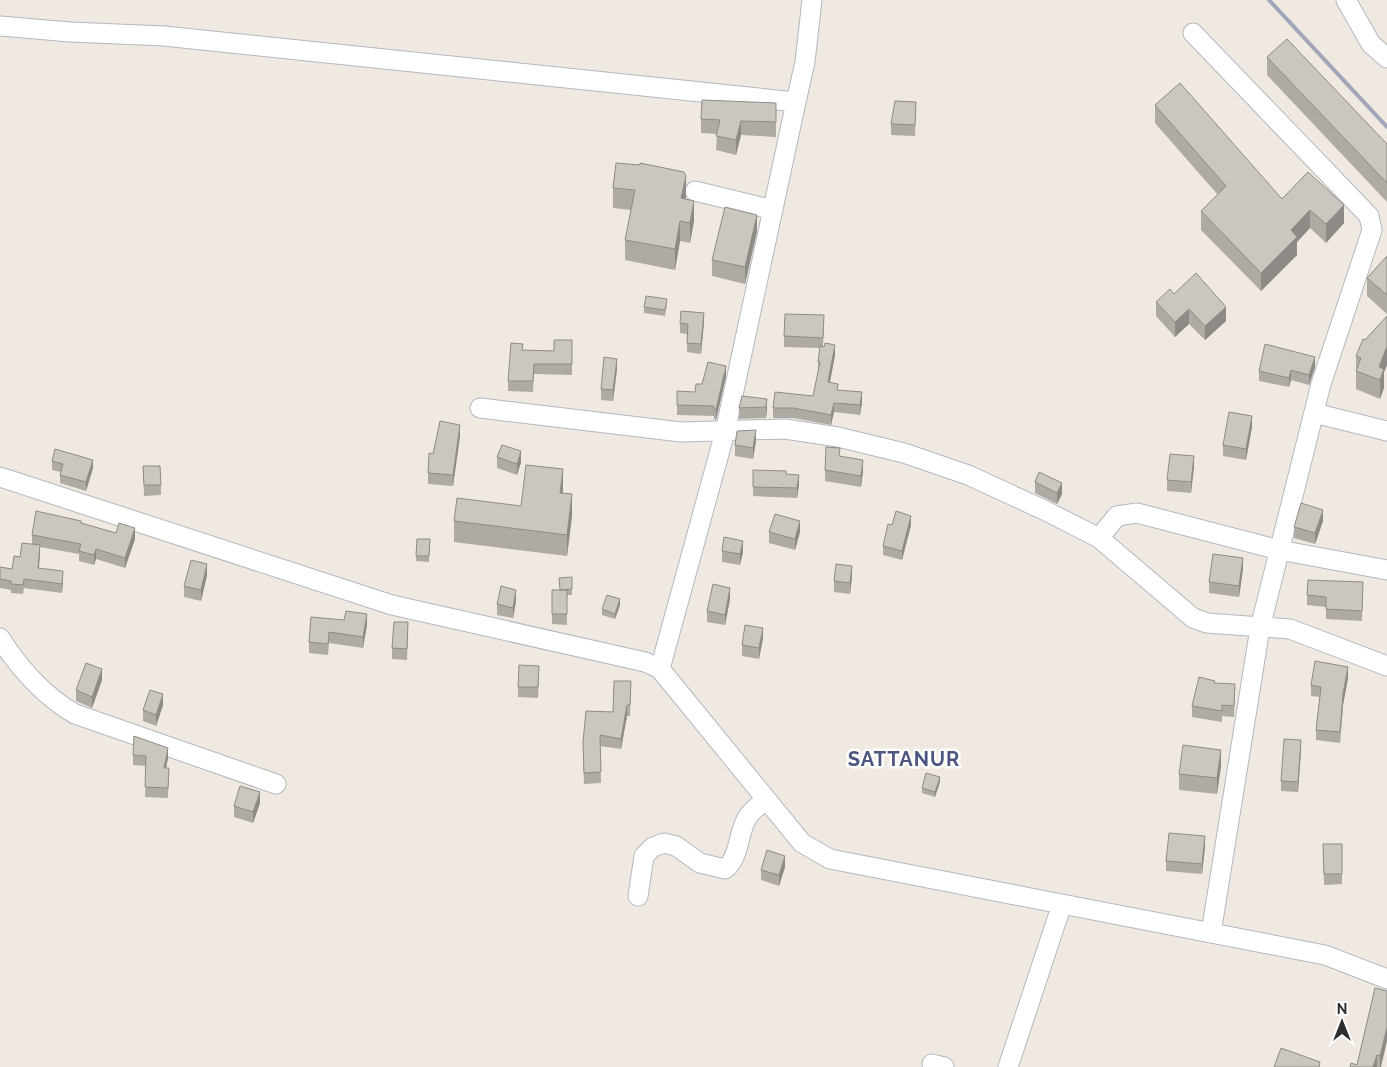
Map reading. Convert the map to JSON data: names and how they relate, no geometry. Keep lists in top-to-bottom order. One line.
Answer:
{"districts":["SATTANUR"],"north":"top"}
